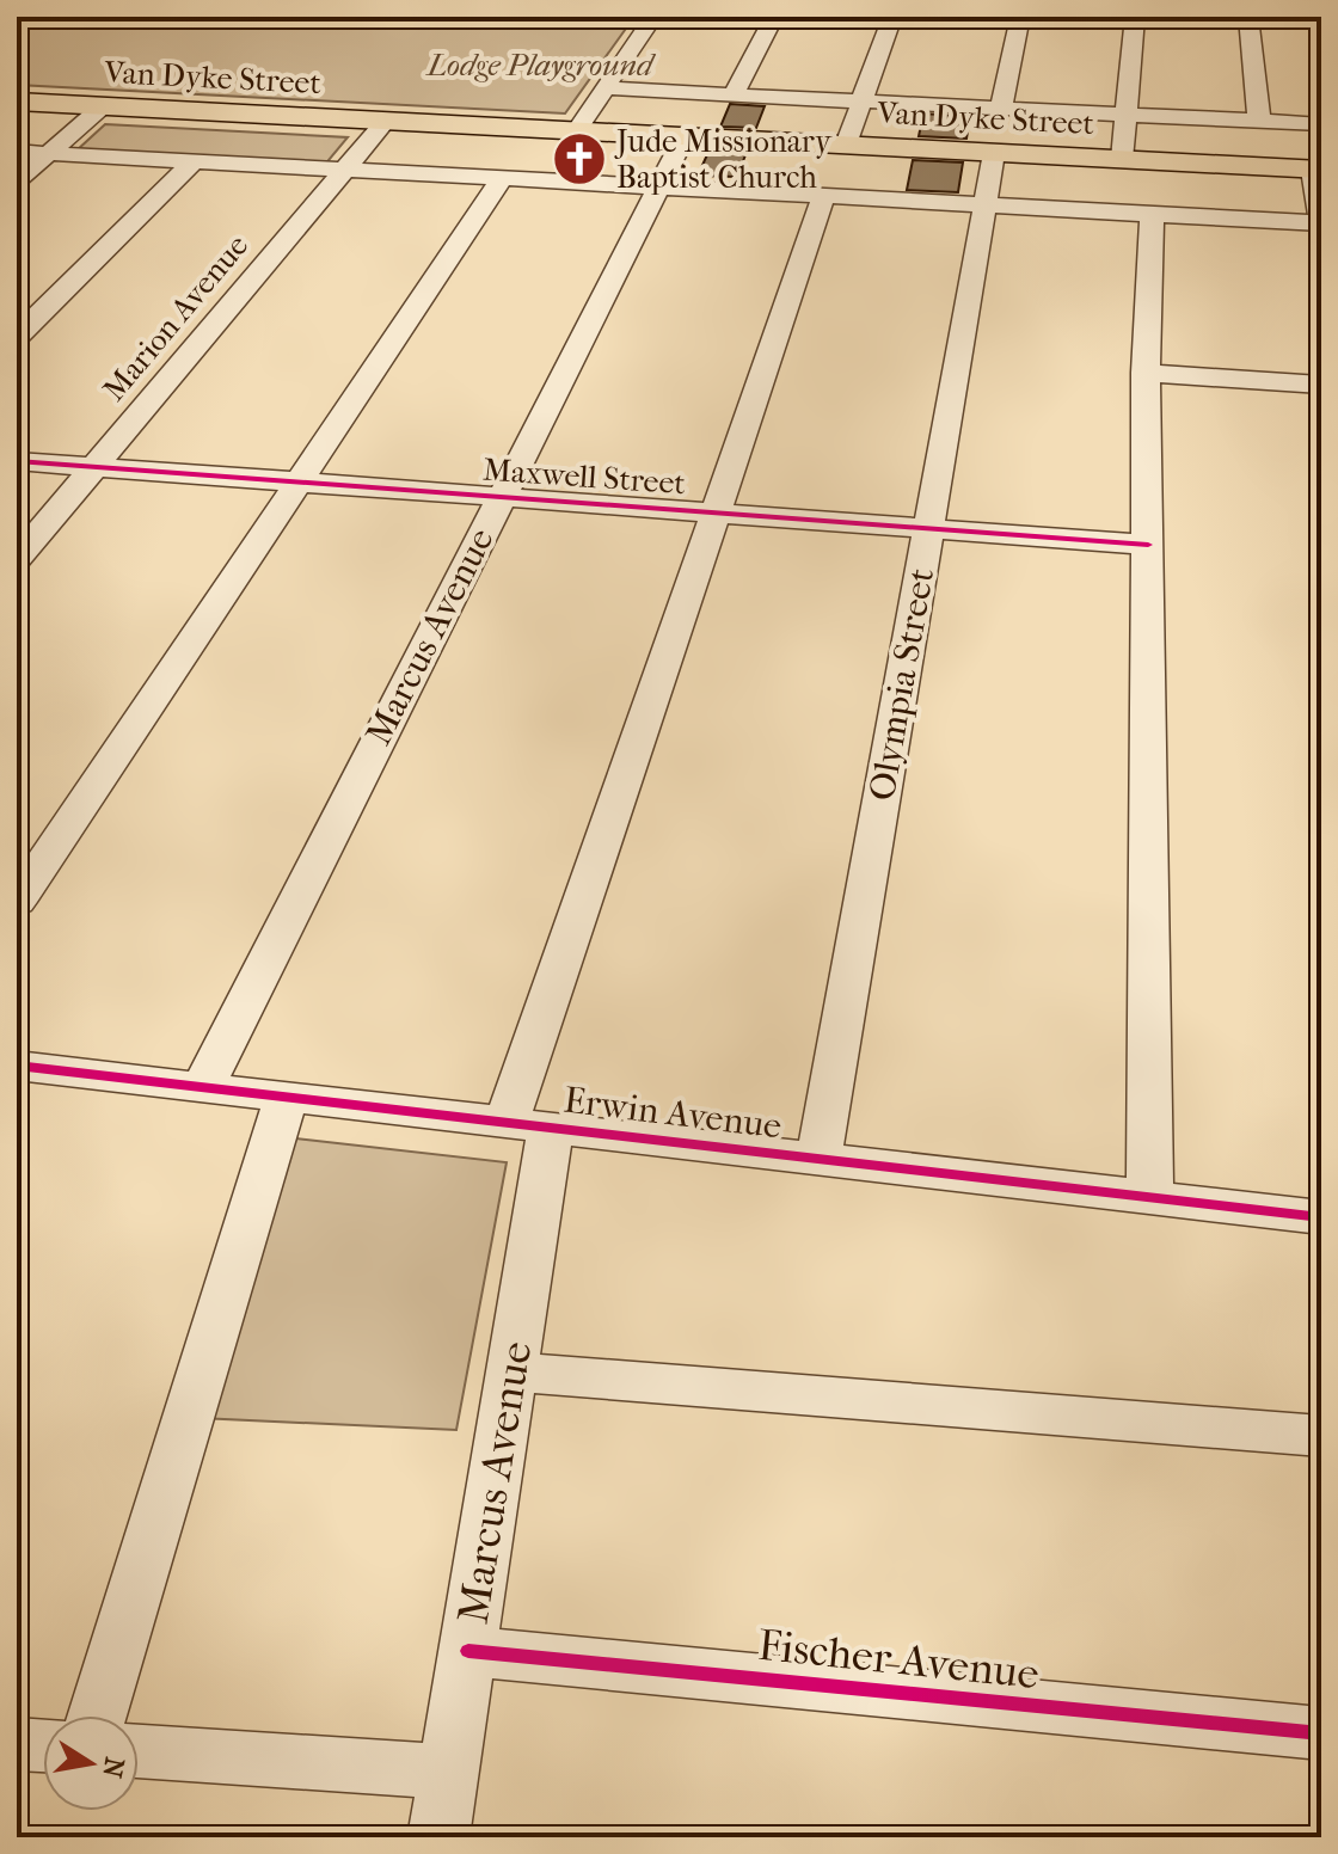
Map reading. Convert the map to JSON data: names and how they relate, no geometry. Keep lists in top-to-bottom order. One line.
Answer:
{"streets":{"main road":["Van Dyke Street"],"street":["Marion Avenue","Maxwell Street","Marcus Avenue","Olympia Street","Erwin Avenue","Fischer Avenue"]},"crossings":[["Van Dyke Street","Marion Avenue"],["Van Dyke Street","Marcus Avenue"],["Van Dyke Street","Olympia Street"],["Marion Avenue","Maxwell Street"],["Maxwell Street","Marcus Avenue"],["Maxwell Street","Olympia Street"],["Marcus Avenue","Erwin Avenue"],["Marcus Avenue","Fischer Avenue"],["Olympia Street","Erwin Avenue"]],"parks":["Lodge Playground"],"places":{"church":["Jude Missionary Baptist Church"]},"north":"right"}
